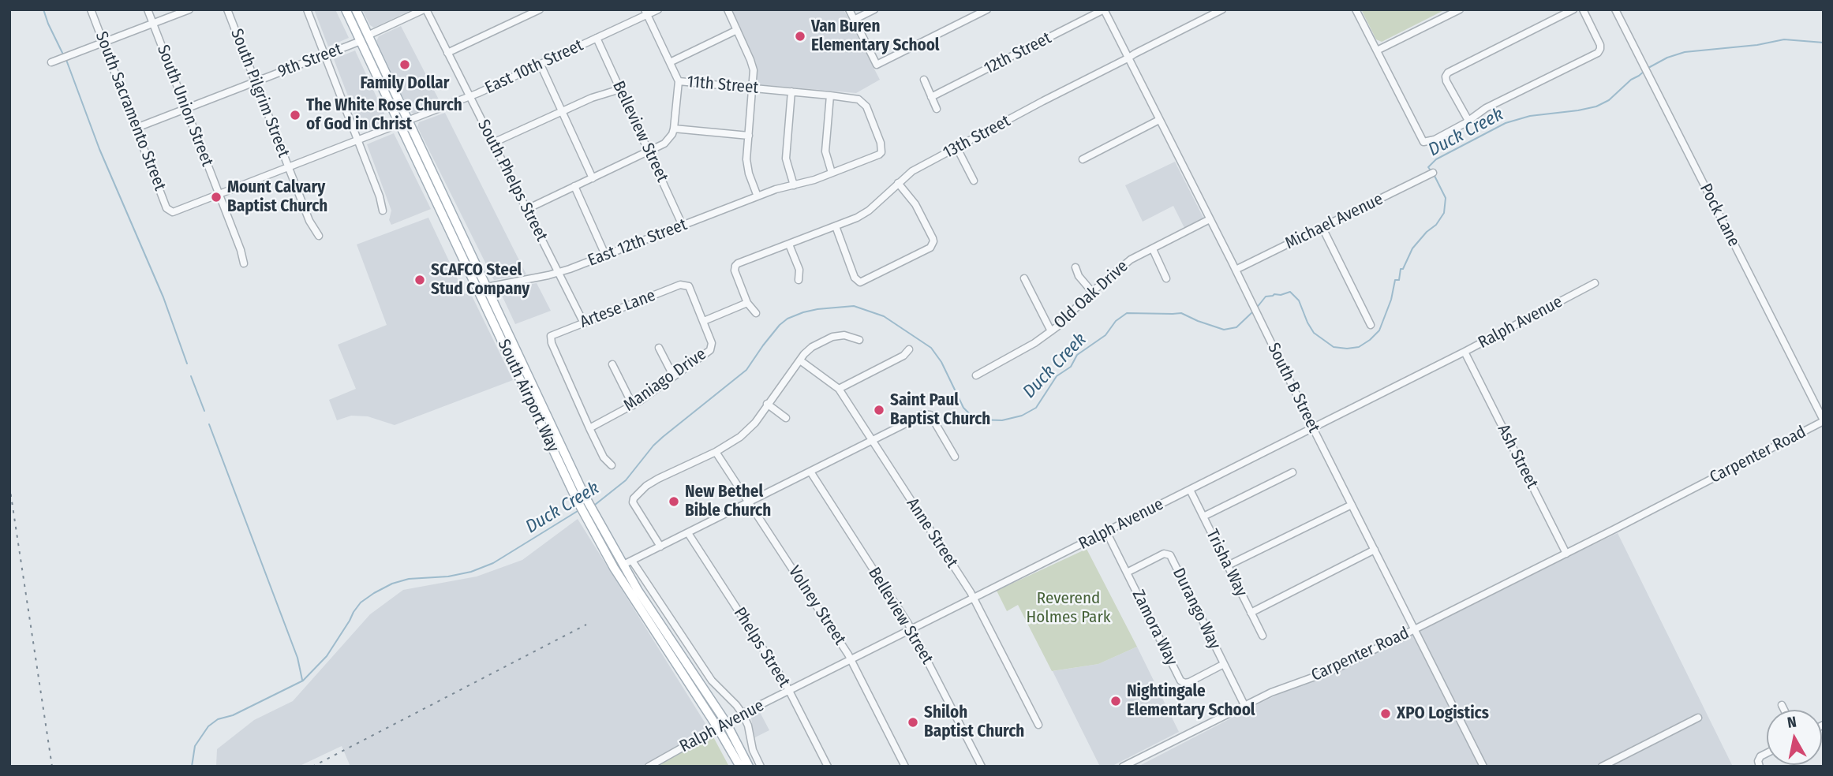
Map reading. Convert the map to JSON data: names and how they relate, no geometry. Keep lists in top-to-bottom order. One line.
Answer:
{"streets":{"main road":["South Airport Way"],"street":["12th Street","9th Street","East 10th Street","11th Street","South Pilgrim Street","South Union Street","South Sacramento Street","Belleview Street","13th Street","South Phelps Street","Pock Lane","Michael Avenue","East 12th Street","Old Oak Drive","Artese Lane","Ralph Avenue","Maniago Drive","South B Street","Carpenter Road","Ash Street","Anne Street","Trisha Way","Volney Street","Durango Way","Zamora Way","Phelps Street"]},"crossings":[["12th Street","South B Street"],["9th Street","South Pilgrim Street"],["9th Street","South Union Street"],["9th Street","South Sacramento Street"],["9th Street","South Airport Way"],["East 10th Street","South Pilgrim Street"],["East 10th Street","South Union Street"],["East 10th Street","South Sacramento Street"],["East 10th Street","Belleview Street"],["East 10th Street","South Phelps Street"],["East 10th Street","South Airport Way"],["Belleview Street","East 12th Street"],["Belleview Street","Ralph Avenue"],["13th Street","South B Street"],["South Phelps Street","East 12th Street"],["South Phelps Street","Artese Lane"],["Pock Lane","Carpenter Road"],["Michael Avenue","South B Street"],["East 12th Street","South Airport Way"],["Old Oak Drive","South B Street"],["Artese Lane","Maniago Drive"],["Ralph Avenue","South B Street"],["Ralph Avenue","South Airport Way"],["Ralph Avenue","Ash Street"],["Ralph Avenue","Anne Street"],["Ralph Avenue","Trisha Way"],["Ralph Avenue","Volney Street"],["Ralph Avenue","Zamora Way"],["Ralph Avenue","Phelps Street"],["South B Street","Carpenter Road"],["Carpenter Road","Ash Street"],["Carpenter Road","Durango Way"],["Durango Way","Zamora Way"]],"water":["Duck Creek"],"parks":["Reverend Holmes Park"],"places":["Van Buren Elementary School","Family Dollar","The White Rose Church of God in Christ","Mount Calvary Baptist Church","SCAFCO Steel Stud Company","Saint Paul Baptist Church","New Bethel Bible Church","Nightingale Elementary School","XPO Logistics","Shiloh Baptist Church"],"north":"top"}
